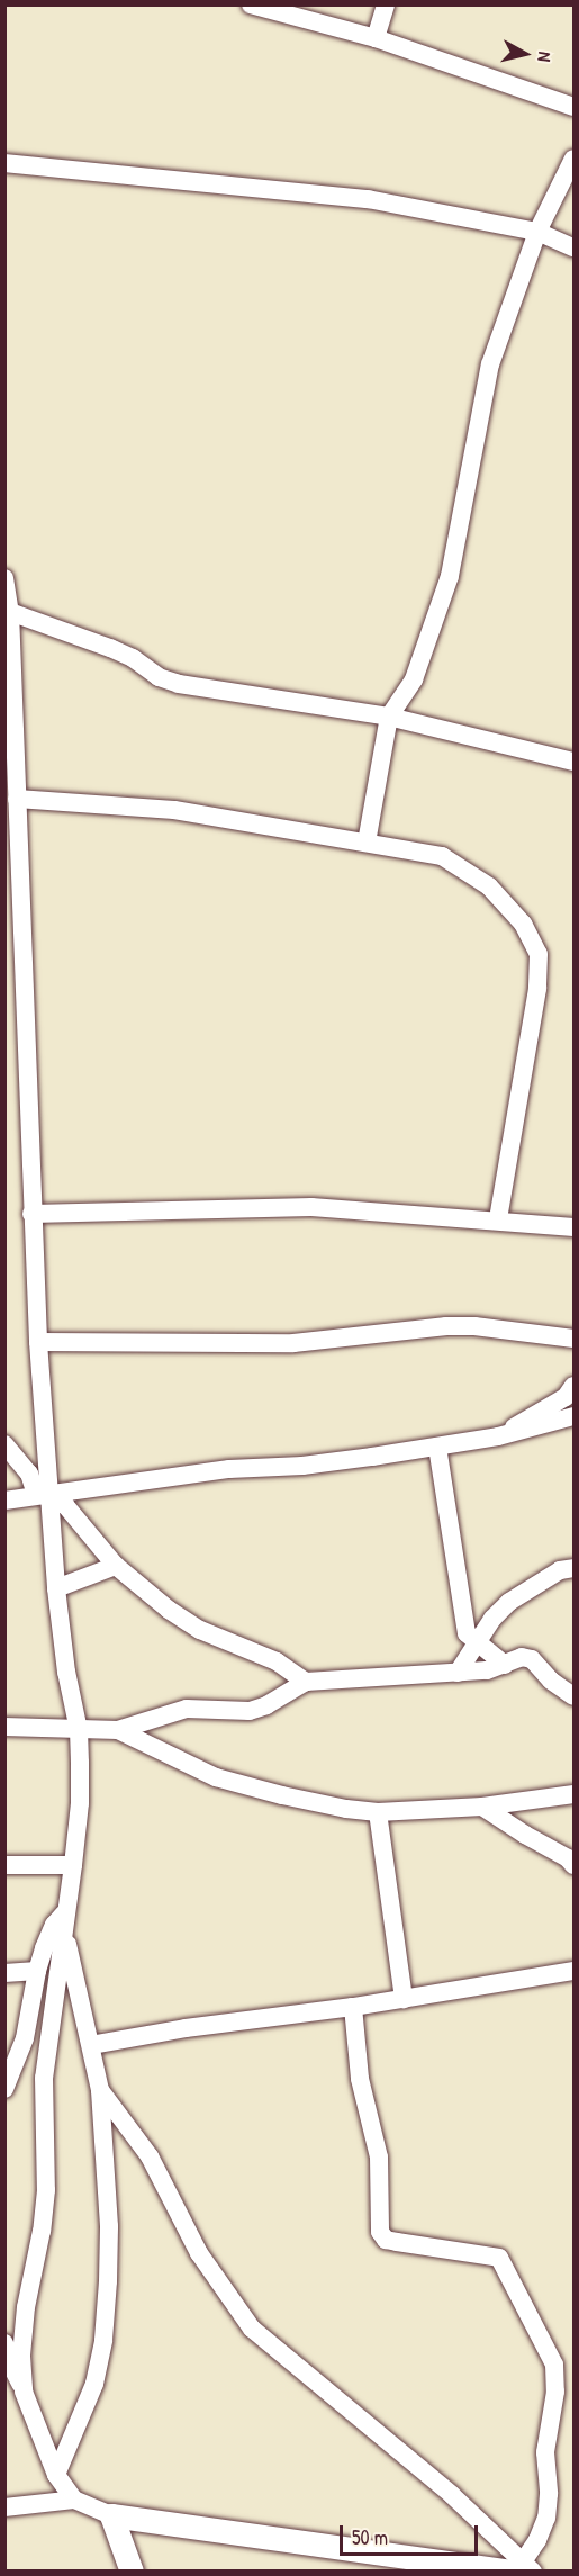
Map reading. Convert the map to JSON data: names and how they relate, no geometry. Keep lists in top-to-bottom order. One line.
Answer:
{"scale_bar":"50 m","north":"right"}
